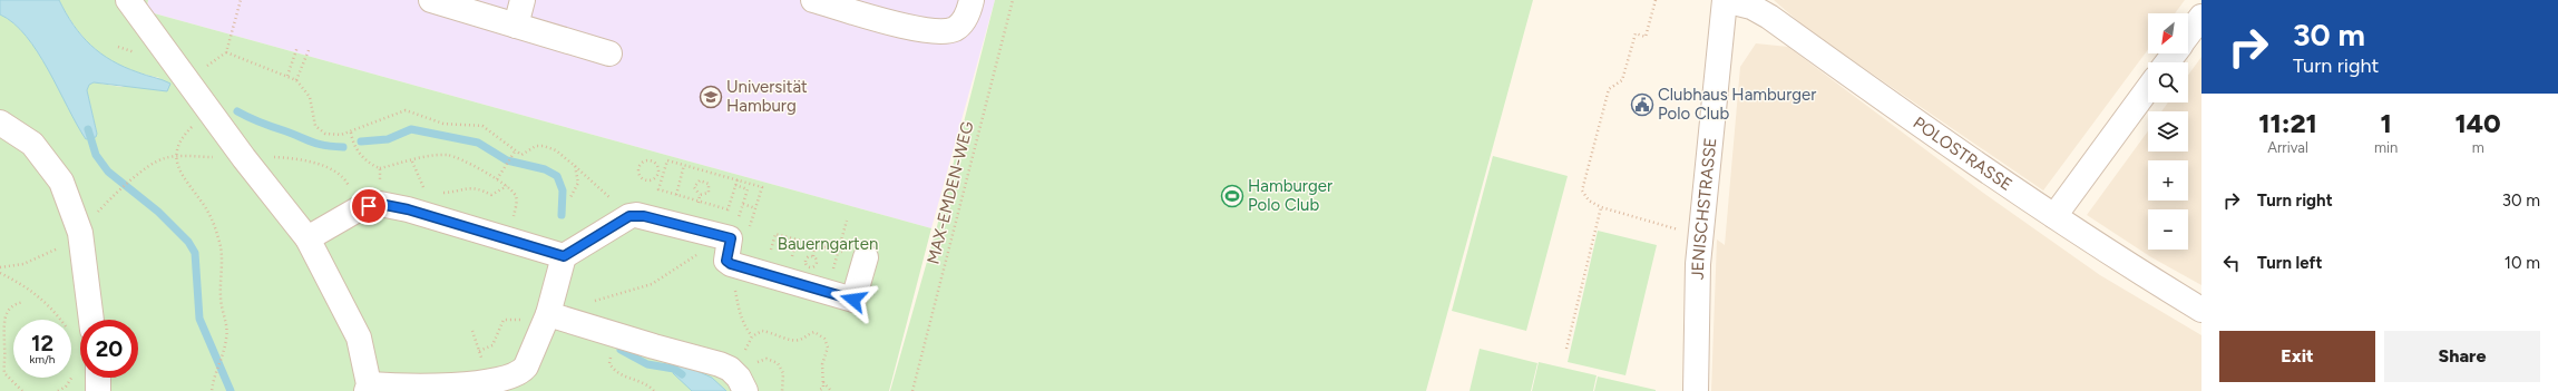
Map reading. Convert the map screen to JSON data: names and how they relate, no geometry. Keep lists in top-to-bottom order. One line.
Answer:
{"streets":{"street":["POLOSTRASSE","JENISCHSTRASSE"],"path":["MAX-EMDEN-WEG"]},"crossings":[["POLOSTRASSE","JENISCHSTRASSE"]],"parks":["Bauerngarten"],"places":{"school or university":["Universität Hamburg"],"public building":["Clubhaus Hamburger Polo Club"],"sports":["Hamburger Polo Club"]},"north":"bottom left","page":{"turn":["30 m","Turn right"],"map_buttons":["+","−"],"eta":["11:21","Arrival","1","min","140","m"],"list":[{"name":"Turn right","value":"30 m"},{"name":"Turn left","value":"10 m"}],"speed":"12 km/h","limit":"20","buttons":["Exit","Share"]}}
